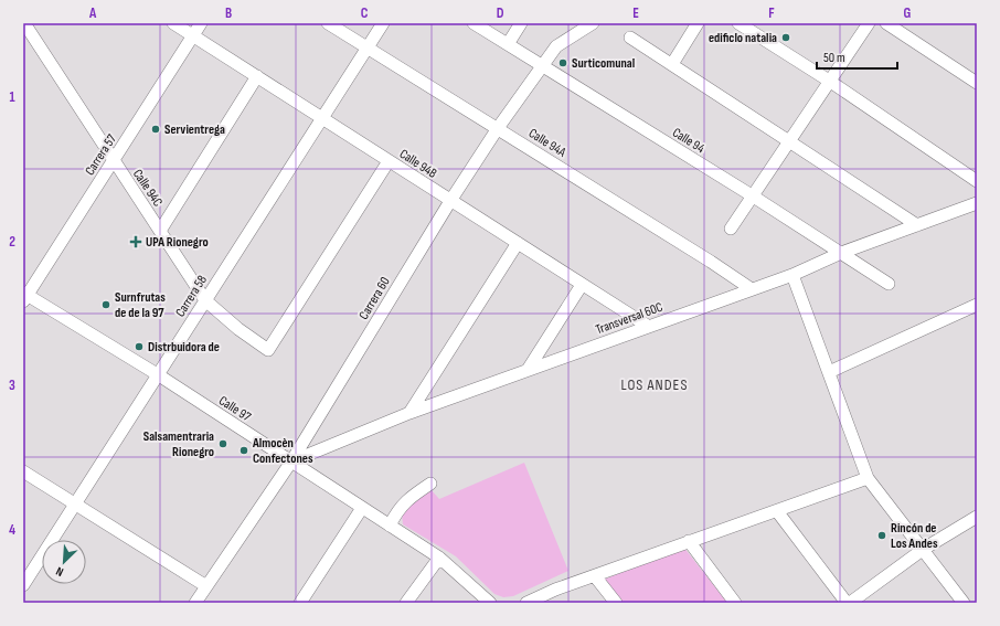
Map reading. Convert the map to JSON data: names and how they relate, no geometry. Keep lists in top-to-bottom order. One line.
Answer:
{"streets":{"street":["Calle 94","Calle 94A","Carrera 57","Calle 94B","Calle 94C","Carrera 58","Carrera 60","Transversal 60C","Calle 97"]},"crossings":[["Calle 94","Carrera 60"],["Calle 94","Transversal 60C"],["Calle 94A","Carrera 58"],["Calle 94A","Carrera 60"],["Calle 94A","Transversal 60C"],["Carrera 57","Calle 94B"],["Carrera 57","Calle 94C"],["Carrera 57","Calle 97"],["Calle 94B","Calle 94C"],["Calle 94B","Carrera 58"],["Calle 94B","Carrera 60"],["Calle 94B","Transversal 60C"],["Calle 94C","Carrera 58"],["Carrera 58","Calle 97"],["Carrera 60","Transversal 60C"],["Carrera 60","Calle 97"],["Transversal 60C","Calle 97"]],"districts":["LOS ANDES"],"places":{"other":["edificlo natalia","Surticomunal","Servientrega","Surnfrutas de de la 97","Distrbuidora de","Salsamentraria Rionegro","Almocèn Confectones","Rincón de Los Andes"],"health":["UPA Rionegro"]},"scale_bar":"50 m","north":"bottom left","grid":{"columns":["A","B","C","D","E","F","G"],"rows":["1","2","3","4"]}}
